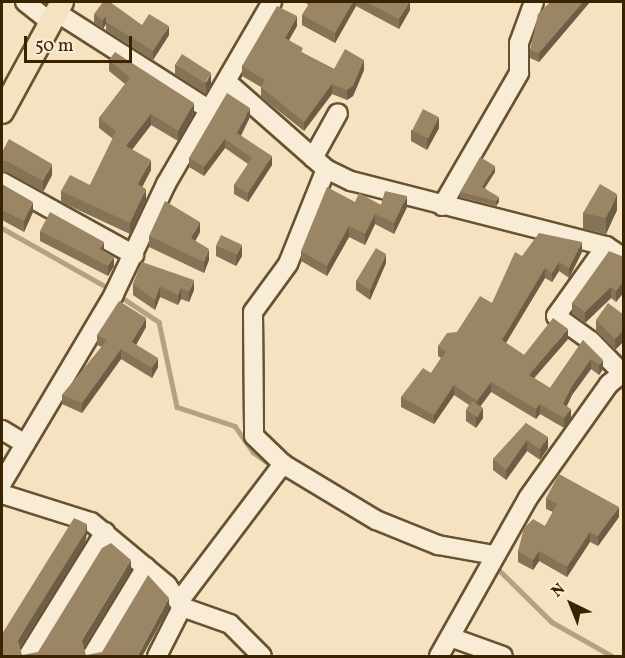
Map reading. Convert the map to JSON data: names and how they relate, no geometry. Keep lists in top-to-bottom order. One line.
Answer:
{"scale_bar":"50 m","north":"top left"}
